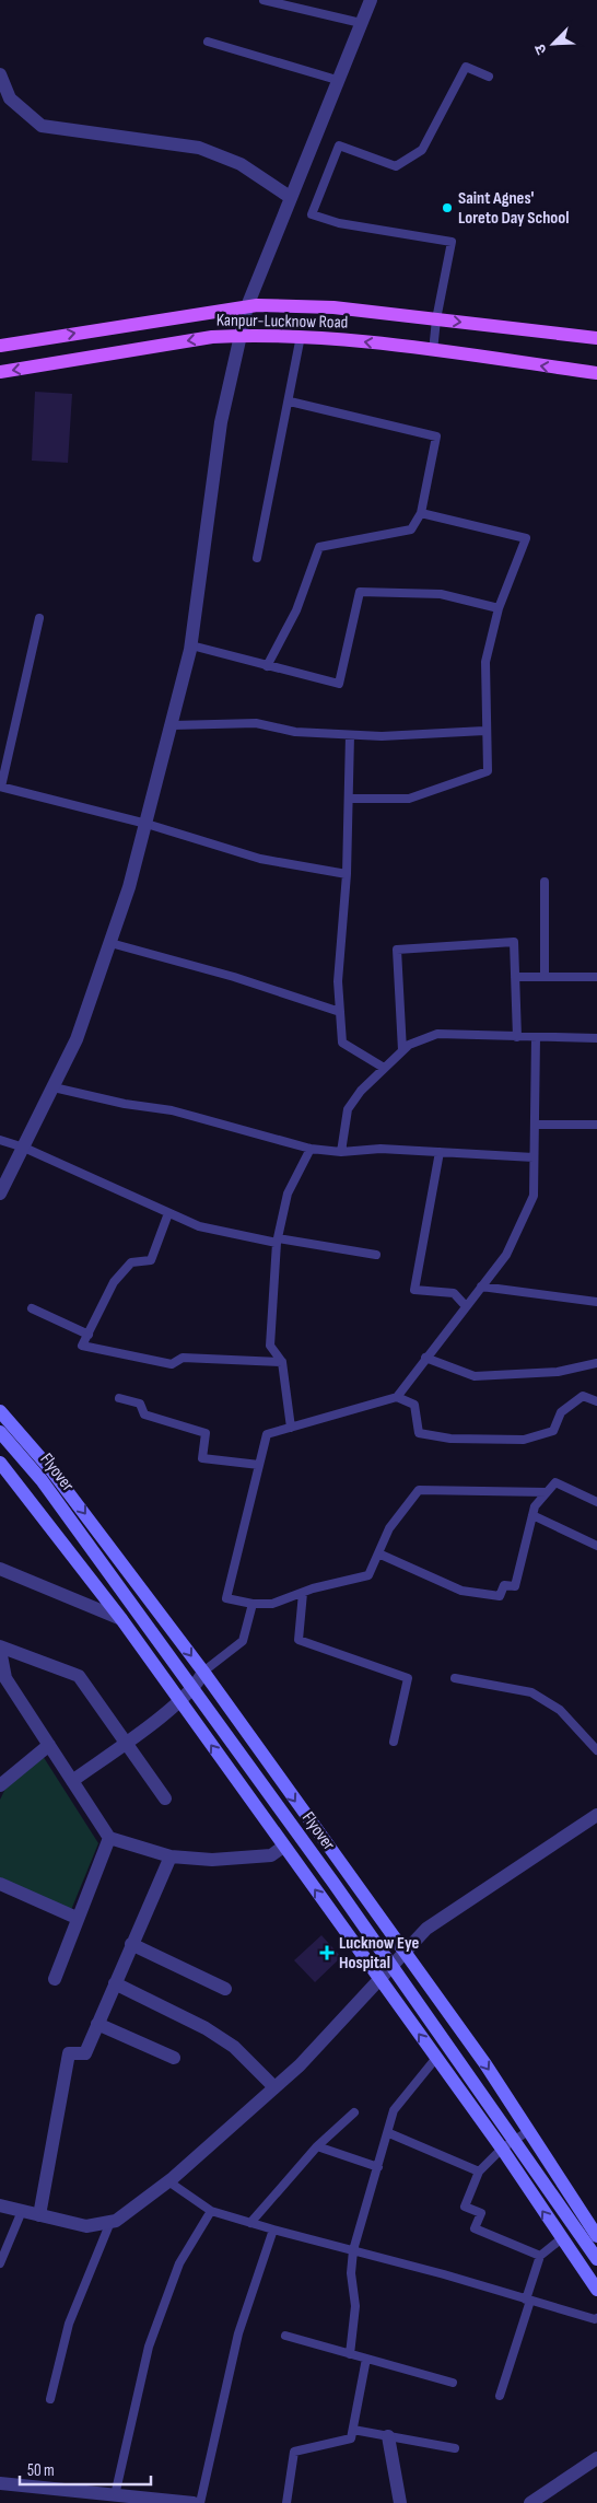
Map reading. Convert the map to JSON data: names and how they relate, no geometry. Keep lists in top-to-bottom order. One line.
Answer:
{"streets":{"main road":["Kanpur-Lucknow Road","Flyover"]},"places":{"other":["Saint Agnes' Loreto Day School"],"health":["Lucknow Eye Hospital"]},"scale_bar":"50 m","north":"bottom left"}
